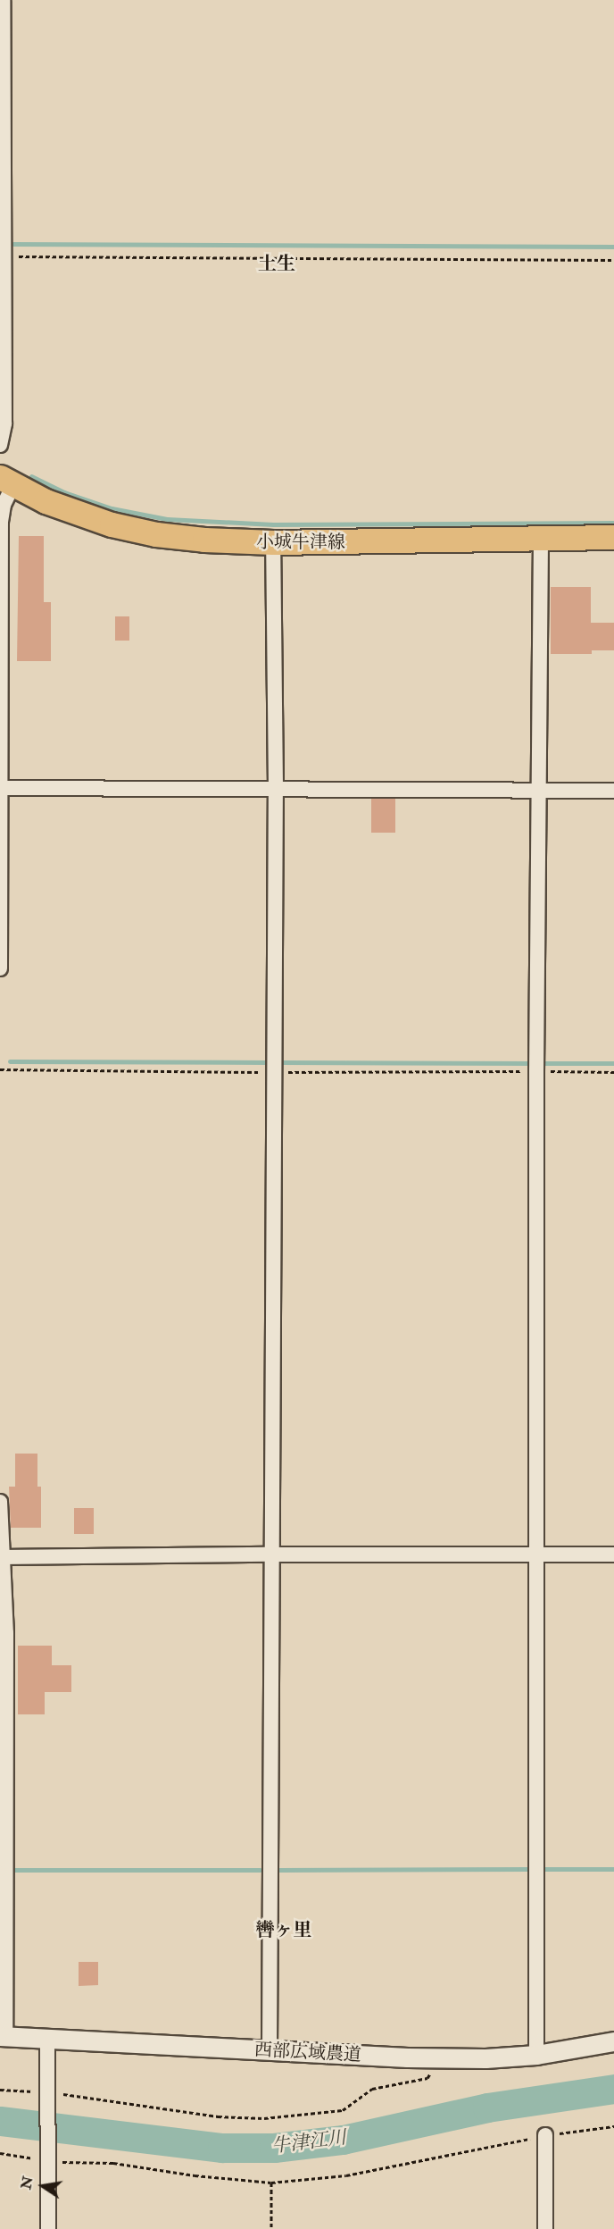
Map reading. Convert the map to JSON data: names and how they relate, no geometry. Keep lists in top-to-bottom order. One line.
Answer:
{"streets":{"main road":["小城牛津線"],"street":["西部広域農道"]},"districts":["土生","轡ヶ里"],"water":["牛津江川"],"north":"left"}
